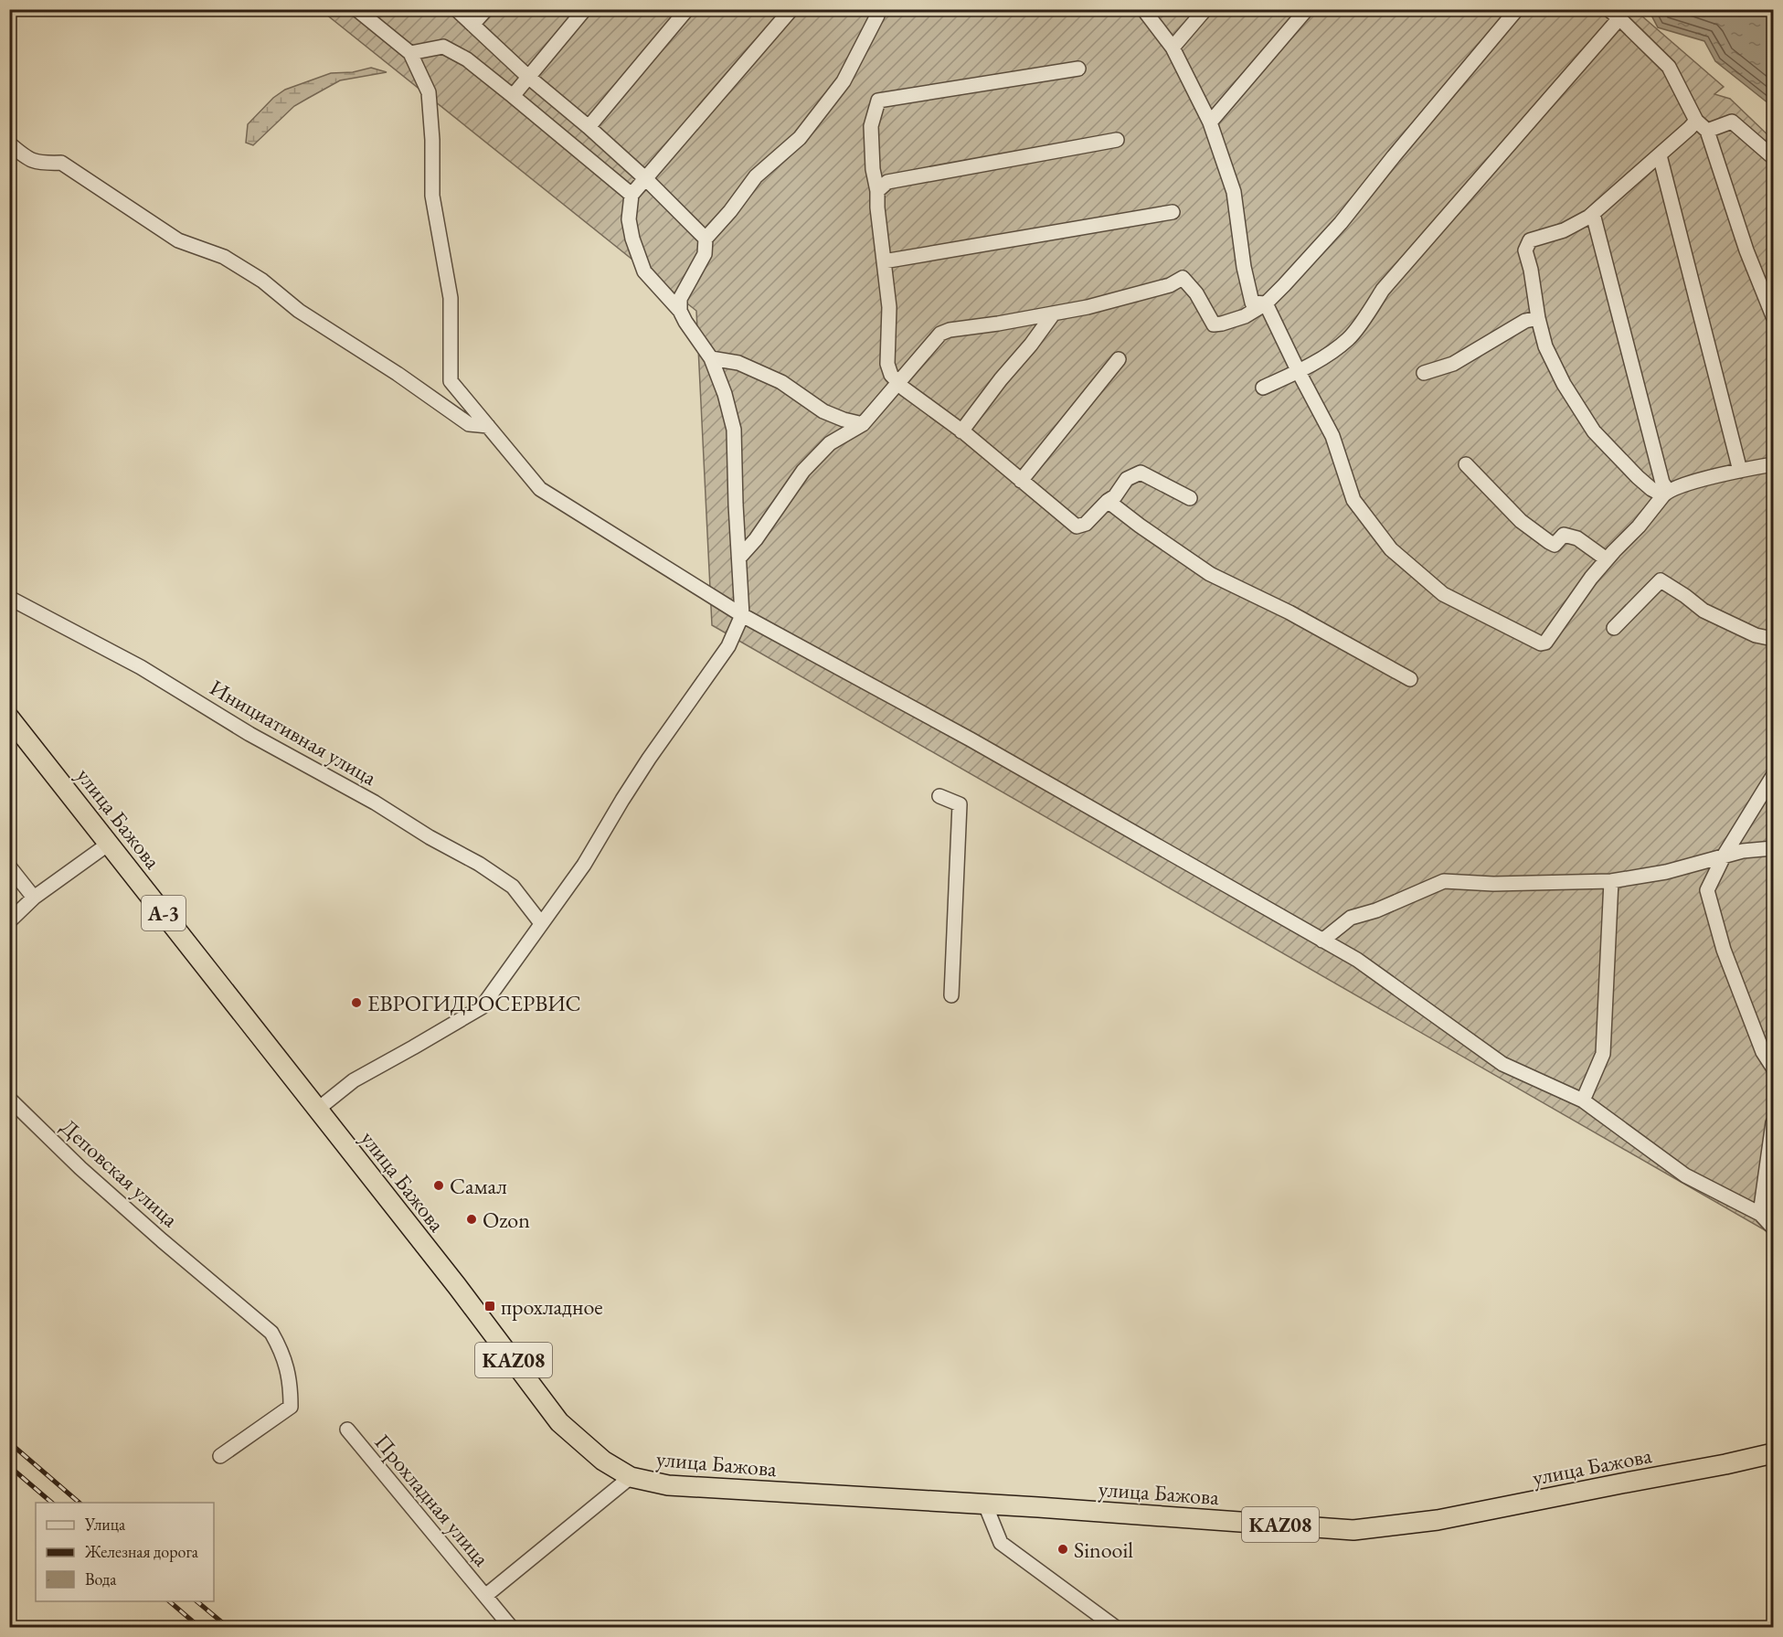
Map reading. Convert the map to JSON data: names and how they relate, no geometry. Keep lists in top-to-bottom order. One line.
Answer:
{"streets":{"highway":["улица Бажова","A-3","KAZ08"],"street":["Инициативная улица","Деповская улица","Прохладная улица"]},"crossings":[["улица Бажова","Прохладная улица"]],"places":{"other":["ЕВРОГИДРОСЕРВИС","Самал","Ozon","Sinooil"],"transit":["прохладное"]},"legend":["Улица","Железная дорога","Вода"]}
